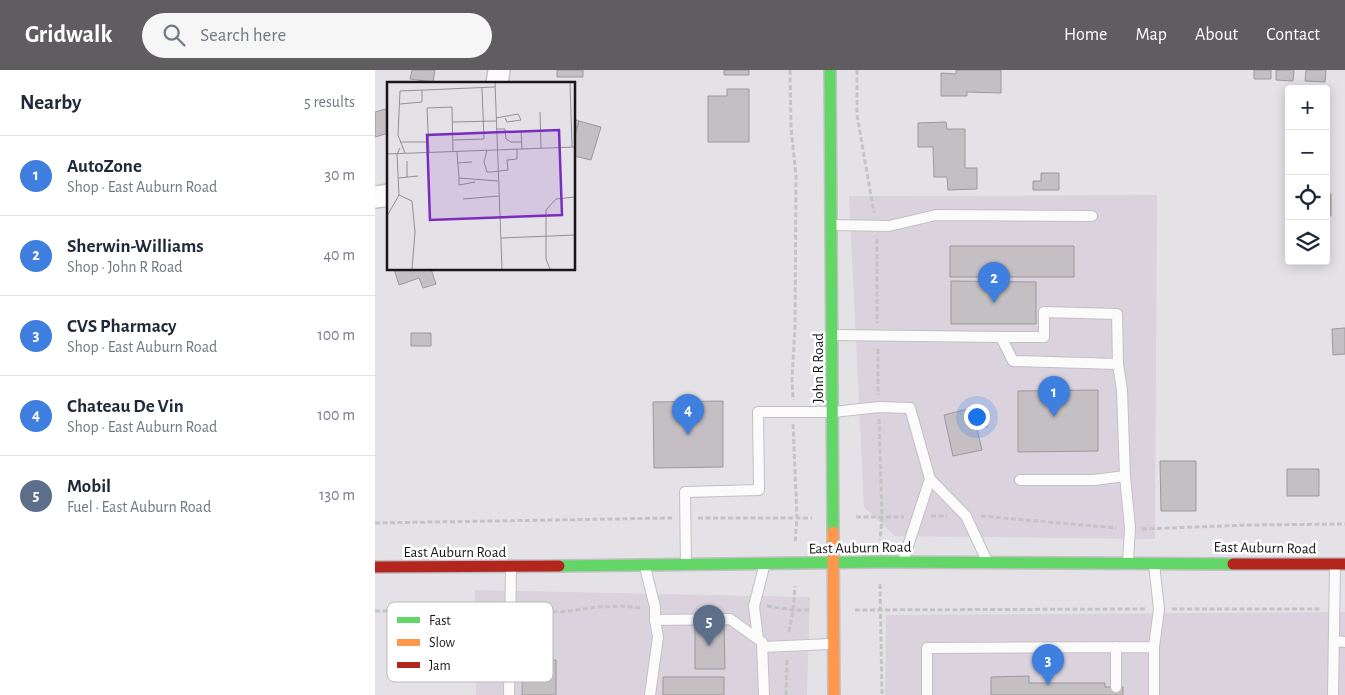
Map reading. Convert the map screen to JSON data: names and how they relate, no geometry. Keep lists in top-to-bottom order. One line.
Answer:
{"streets":{"main road":["John R Road","East Auburn Road"]},"crossings":[["John R Road","East Auburn Road"]],"legend":["Fast","Slow","Jam"],"page":{"header":"Gridwalk","search":"Search here","nav":["Home","Map","About","Contact"],"heading":["Nearby","5 results"],"map_buttons":["+","−"],"list":[{"mark":"1","name":"AutoZone","note":"Shop · East Auburn Road","value":"30 m"},{"mark":"2","name":"Sherwin-Williams","note":"Shop · John R Road","value":"40 m"},{"mark":"3","name":"CVS Pharmacy","note":"Shop · East Auburn Road","value":"100 m"},{"mark":"4","name":"Chateau De Vin","note":"Shop · East Auburn Road","value":"100 m"},{"mark":"5","name":"Mobil","note":"Fuel · East Auburn Road","value":"130 m"}],"pins":["2","1","4","5","3"]}}
